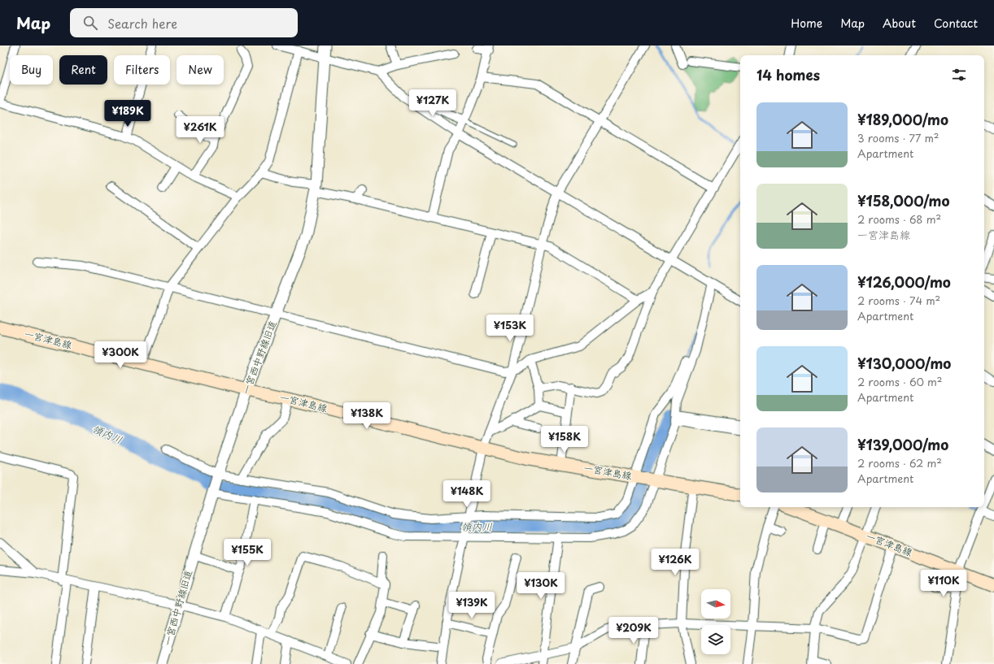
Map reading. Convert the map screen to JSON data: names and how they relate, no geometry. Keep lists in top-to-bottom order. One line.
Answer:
{"streets":{"main road":["一宮津島線"],"street":["一宮西中野線旧道"]},"crossings":[["一宮津島線","一宮西中野線旧道"]],"water":["領内川"],"north":"right","page":{"header":"Map","search":"Search here","nav":["Home","Map","About","Contact"],"chip":["Buy","Rent","Filters","New"],"heading":"14 homes","price":["¥127K","¥189K","¥261K","¥153K","¥300K","¥138K","¥158K","¥148K","¥155K","¥126K","¥110K","¥130K","¥139K","¥209K"],"list":[{"name":"¥189,000/mo","note":"3 rooms · 77 m² · Apartment"},{"name":"¥158,000/mo","note":"2 rooms · 68 m² · 一宮津島線"},{"name":"¥126,000/mo","note":"2 rooms · 74 m² · Apartment"},{"name":"¥130,000/mo","note":"2 rooms · 60 m² · Apartment"},{"name":"¥139,000/mo","note":"2 rooms · 62 m² · Apartment"}]}}
